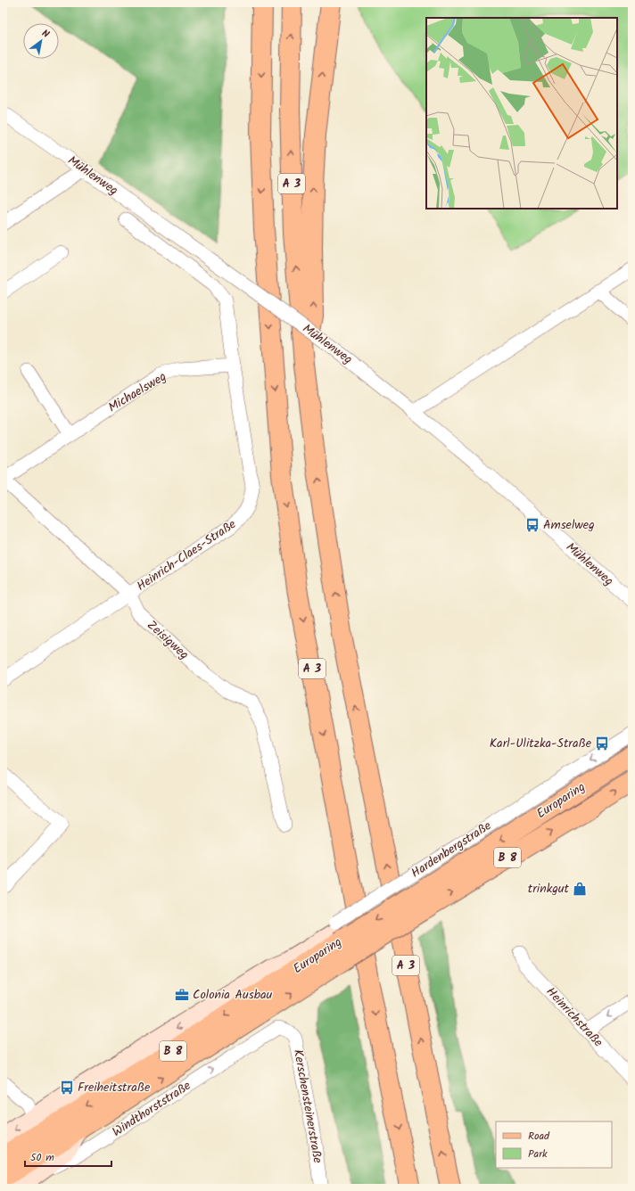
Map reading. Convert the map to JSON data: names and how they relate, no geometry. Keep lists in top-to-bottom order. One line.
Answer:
{"streets":{"main road":["A 3","Europaring","Hardenbergstraße","B 8"],"street":["Mühlenweg","Michaelsweg","Heinrich-Claes-Straße","Zeisigweg","Heinrichstraße","Kerschensteinerstraße","Windthorststraße"]},"crossings":[["Michaelsweg","Heinrich-Claes-Straße"],["Michaelsweg","Zeisigweg"],["Heinrich-Claes-Straße","Zeisigweg"],["Europaring","Hardenbergstraße"],["Kerschensteinerstraße","Windthorststraße"]],"one_way":["Hardenbergstraße","Windthorststraße"],"places":{"bus stop":["Amselweg","Karl-Ulitzka-Straße","Freiheitstraße"],"shop":["trinkgut"],"office":["Colonia Ausbau"]},"legend":["Road","Park"],"scale_bar":"50 m","north":"top right"}
